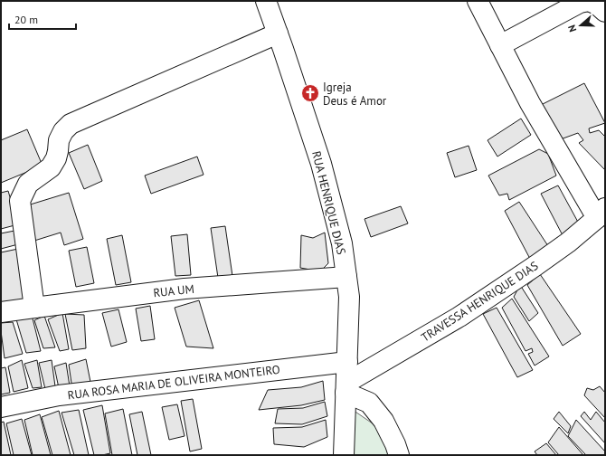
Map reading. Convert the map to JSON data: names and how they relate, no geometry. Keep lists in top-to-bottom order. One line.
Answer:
{"streets":{"street":["RUA HENRIQUE DIAS","RUA UM","TRAVESSA HENRIQUE DIAS","RUA ROSA MARIA DE OLIVEIRA MONTEIRO"]},"crossings":[["RUA HENRIQUE DIAS","RUA UM"],["RUA HENRIQUE DIAS","TRAVESSA HENRIQUE DIAS"],["RUA HENRIQUE DIAS","RUA ROSA MARIA DE OLIVEIRA MONTEIRO"]],"places":{"church":["Igreja Deus é Amor"]},"scale_bar":"20 m","north":"left"}
